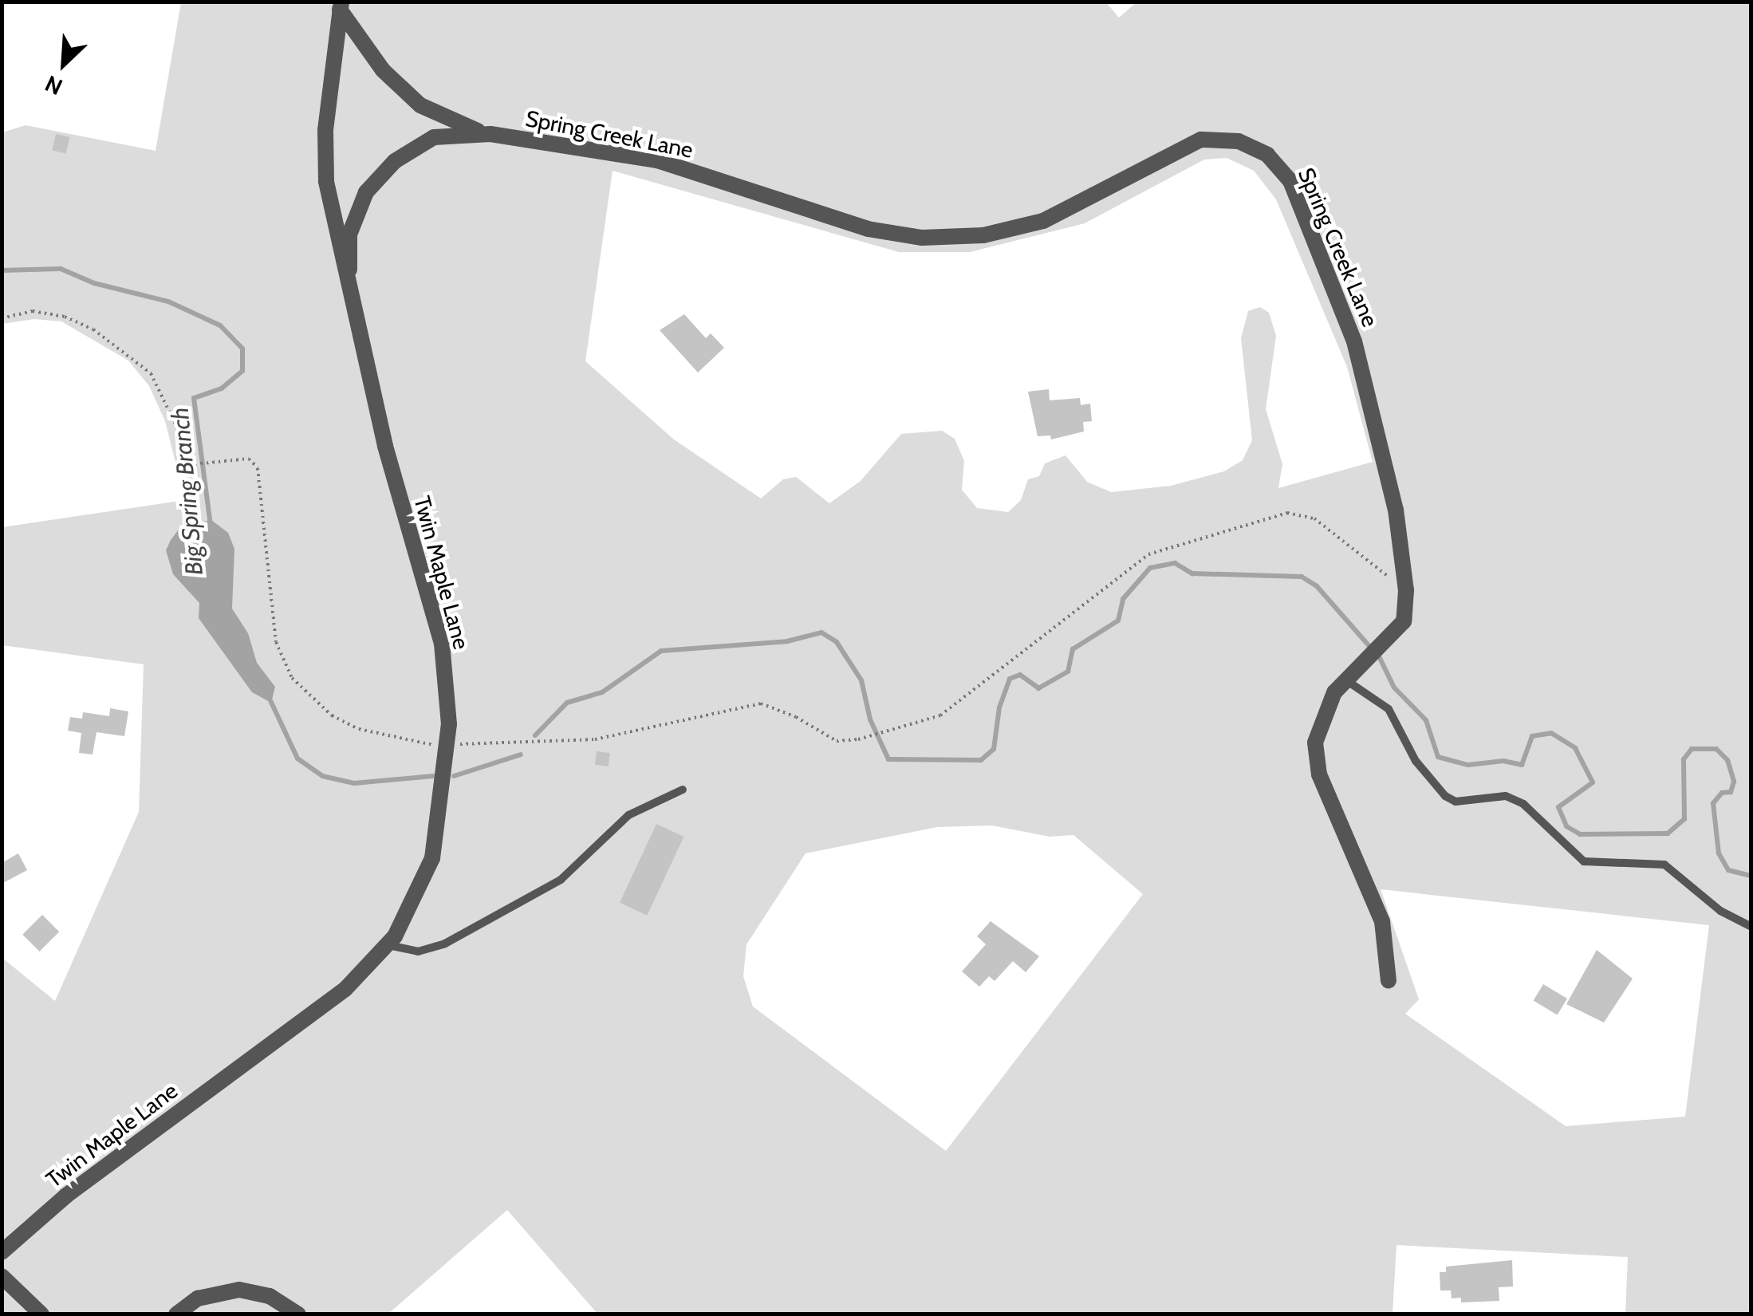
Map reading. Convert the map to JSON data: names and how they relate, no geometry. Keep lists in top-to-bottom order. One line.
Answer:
{"streets":{"street":["Spring Creek Lane","Twin Maple Lane"]},"crossings":[["Spring Creek Lane","Twin Maple Lane"]],"water":["Big Spring Branch"],"north":"bottom left"}
